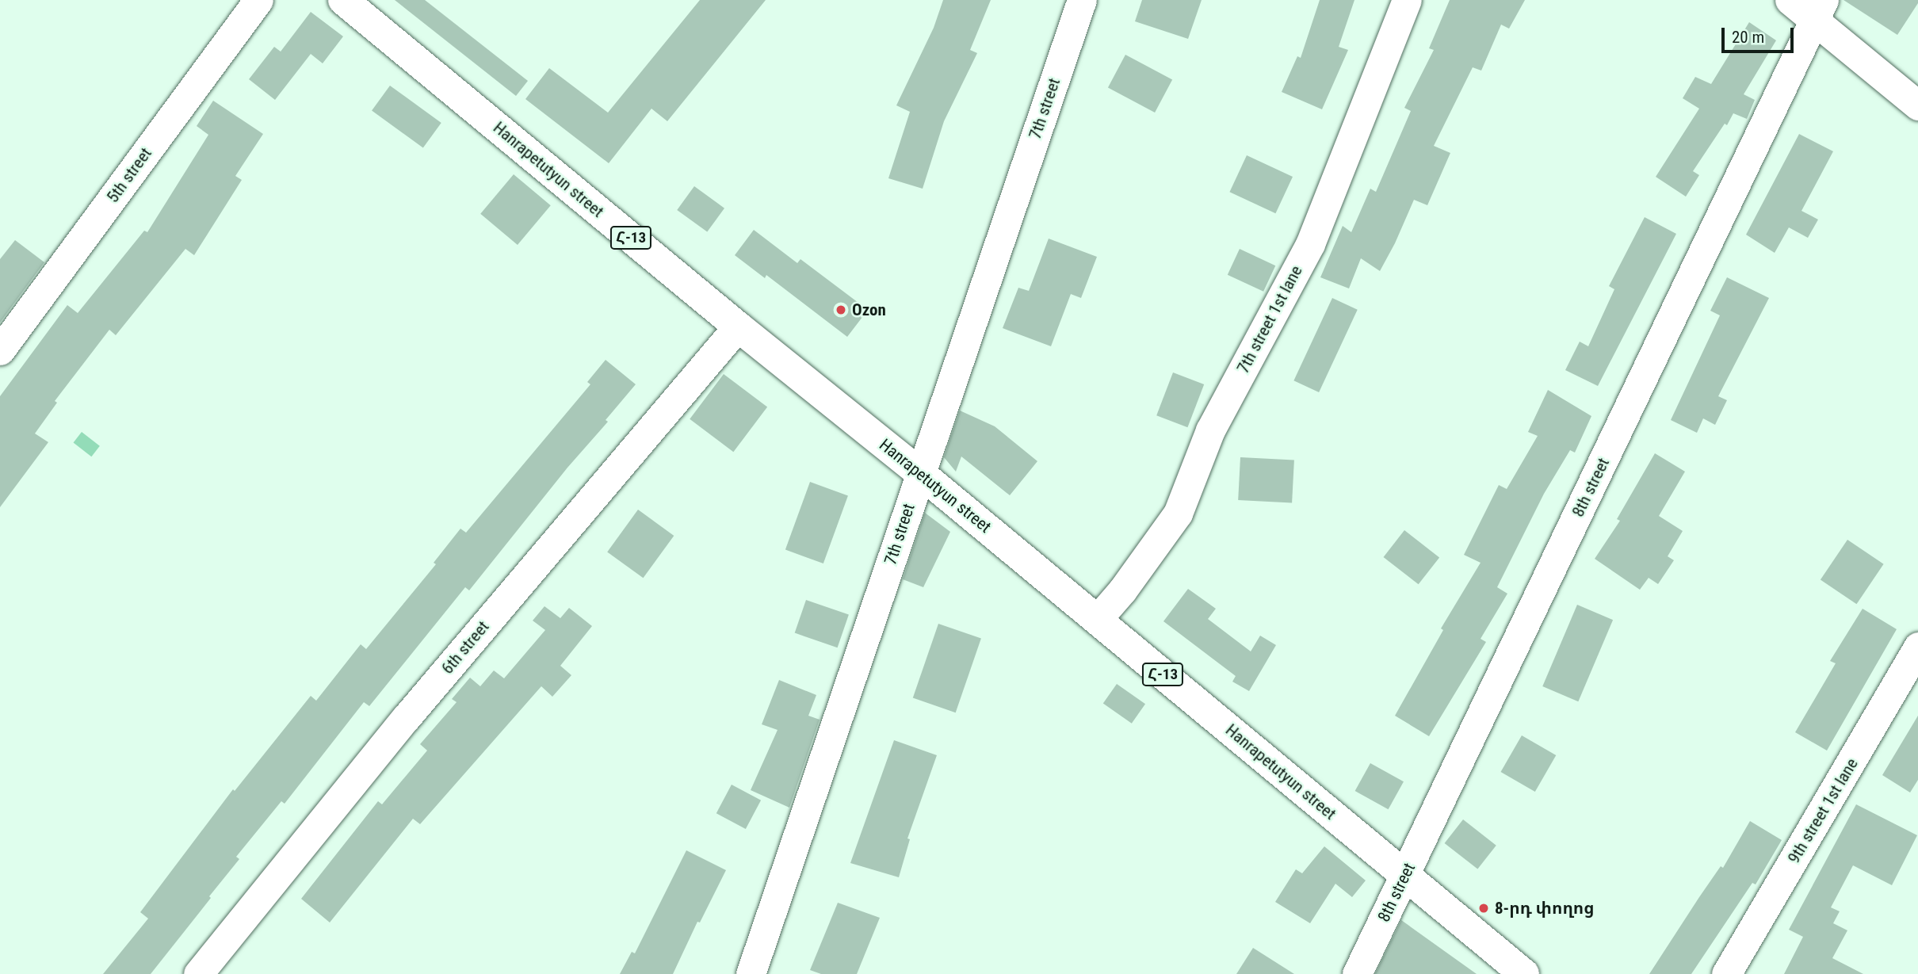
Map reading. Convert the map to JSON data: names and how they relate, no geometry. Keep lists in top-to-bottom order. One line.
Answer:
{"streets":{"main road":["Hanrapetutyun street","Հ-13"],"street":["7th street","5th street","7th street 1st lane","8th street","6th street","9th street 1st lane"]},"crossings":[["7th street","Hanrapetutyun street"],["Hanrapetutyun street","7th street 1st lane"],["Hanrapetutyun street","8th street"],["Hanrapetutyun street","6th street"]],"places":["Ozon","8-րդ փողոց"],"scale_bar":"20 m"}
